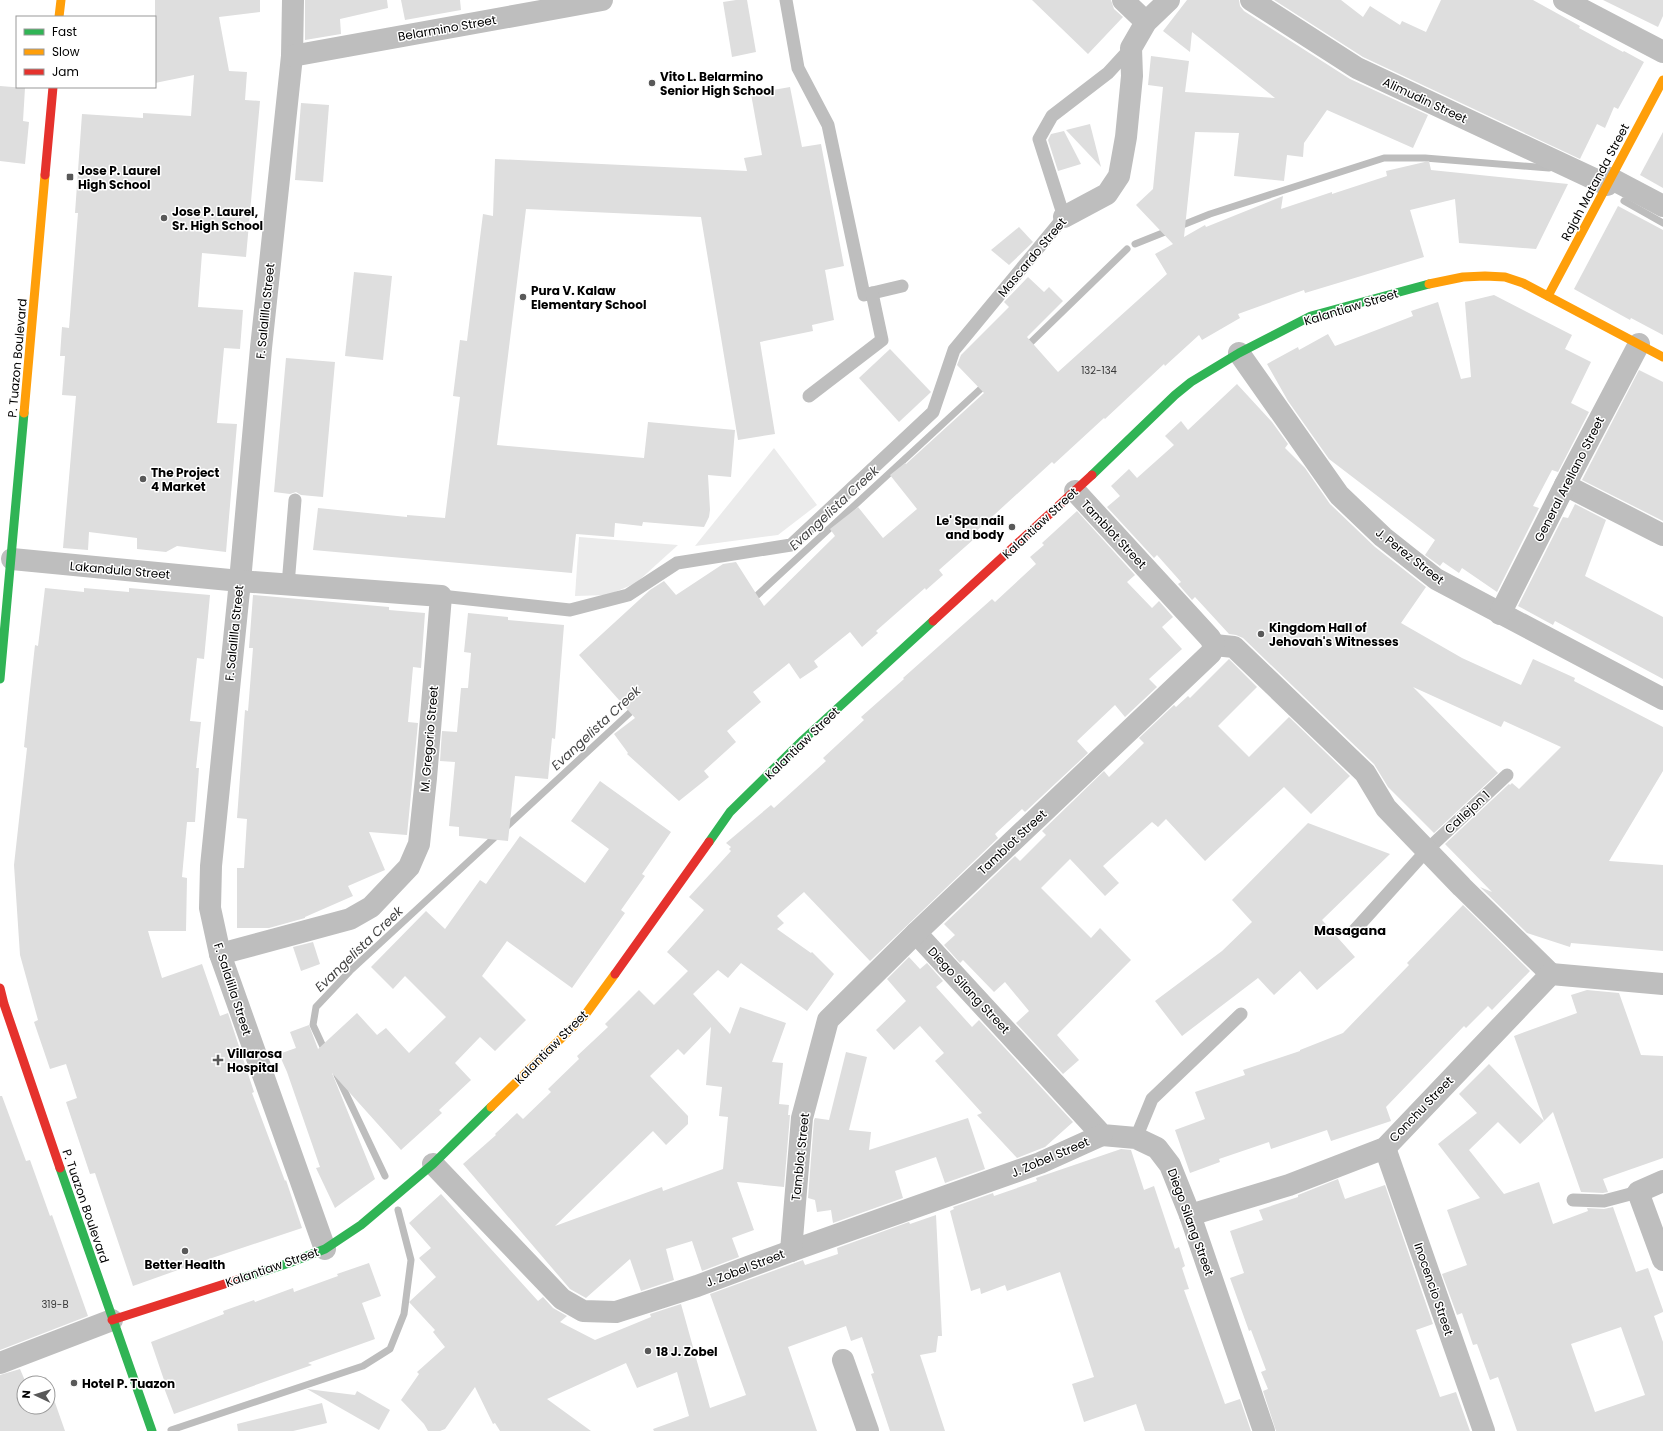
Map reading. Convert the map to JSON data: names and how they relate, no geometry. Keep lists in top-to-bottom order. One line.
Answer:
{"streets":{"street":["Belarmino Street","Alimudin Street","Rajah Matanda Street","Mascardo Street","Kalantiaw Street","F. Salalilla Street","P. Tuazon Boulevard","General Arellano Street","Tamblot Street","J. Perez Street","Lakandula Street","M. Gregorio Street","Diego Silang Street","Conchu Street","J. Zobel Street","Inocencio Street"],"lane":["Callejon 1"]},"crossings":[["Belarmino Street","F. Salalilla Street"],["Alimudin Street","Rajah Matanda Street"],["Rajah Matanda Street","Kalantiaw Street"],["Mascardo Street","M. Gregorio Street"],["Kalantiaw Street","F. Salalilla Street"],["Kalantiaw Street","P. Tuazon Boulevard"],["Kalantiaw Street","General Arellano Street"],["Kalantiaw Street","Tamblot Street"],["Kalantiaw Street","J. Perez Street"],["Kalantiaw Street","J. Zobel Street"],["F. Salalilla Street","Lakandula Street"],["F. Salalilla Street","M. Gregorio Street"],["P. Tuazon Boulevard","Lakandula Street"],["General Arellano Street","J. Perez Street"],["Tamblot Street","Diego Silang Street"],["Tamblot Street","J. Zobel Street"],["Diego Silang Street","Conchu Street"],["Diego Silang Street","J. Zobel Street"],["Conchu Street","Inocencio Street"]],"districts":["Masagana"],"water":["Evangelista Creek"],"places":{"other":["Vito L. Belarmino Senior High School","Jose P. Laurel, Sr. High School","Pura V. Kalaw Elementary School","The Project 4 Market","Le' Spa nail and body","Kingdom Hall of Jehovah's Witnesses","Better Health","18 J. Zobel","Hotel P. Tuazon"],"transit":["Jose P. Laurel High School"],"health":["Villarosa Hospital"]},"house_numbers":["132-134","319-B"],"legend":["Fast","Slow","Jam"],"north":"left"}
